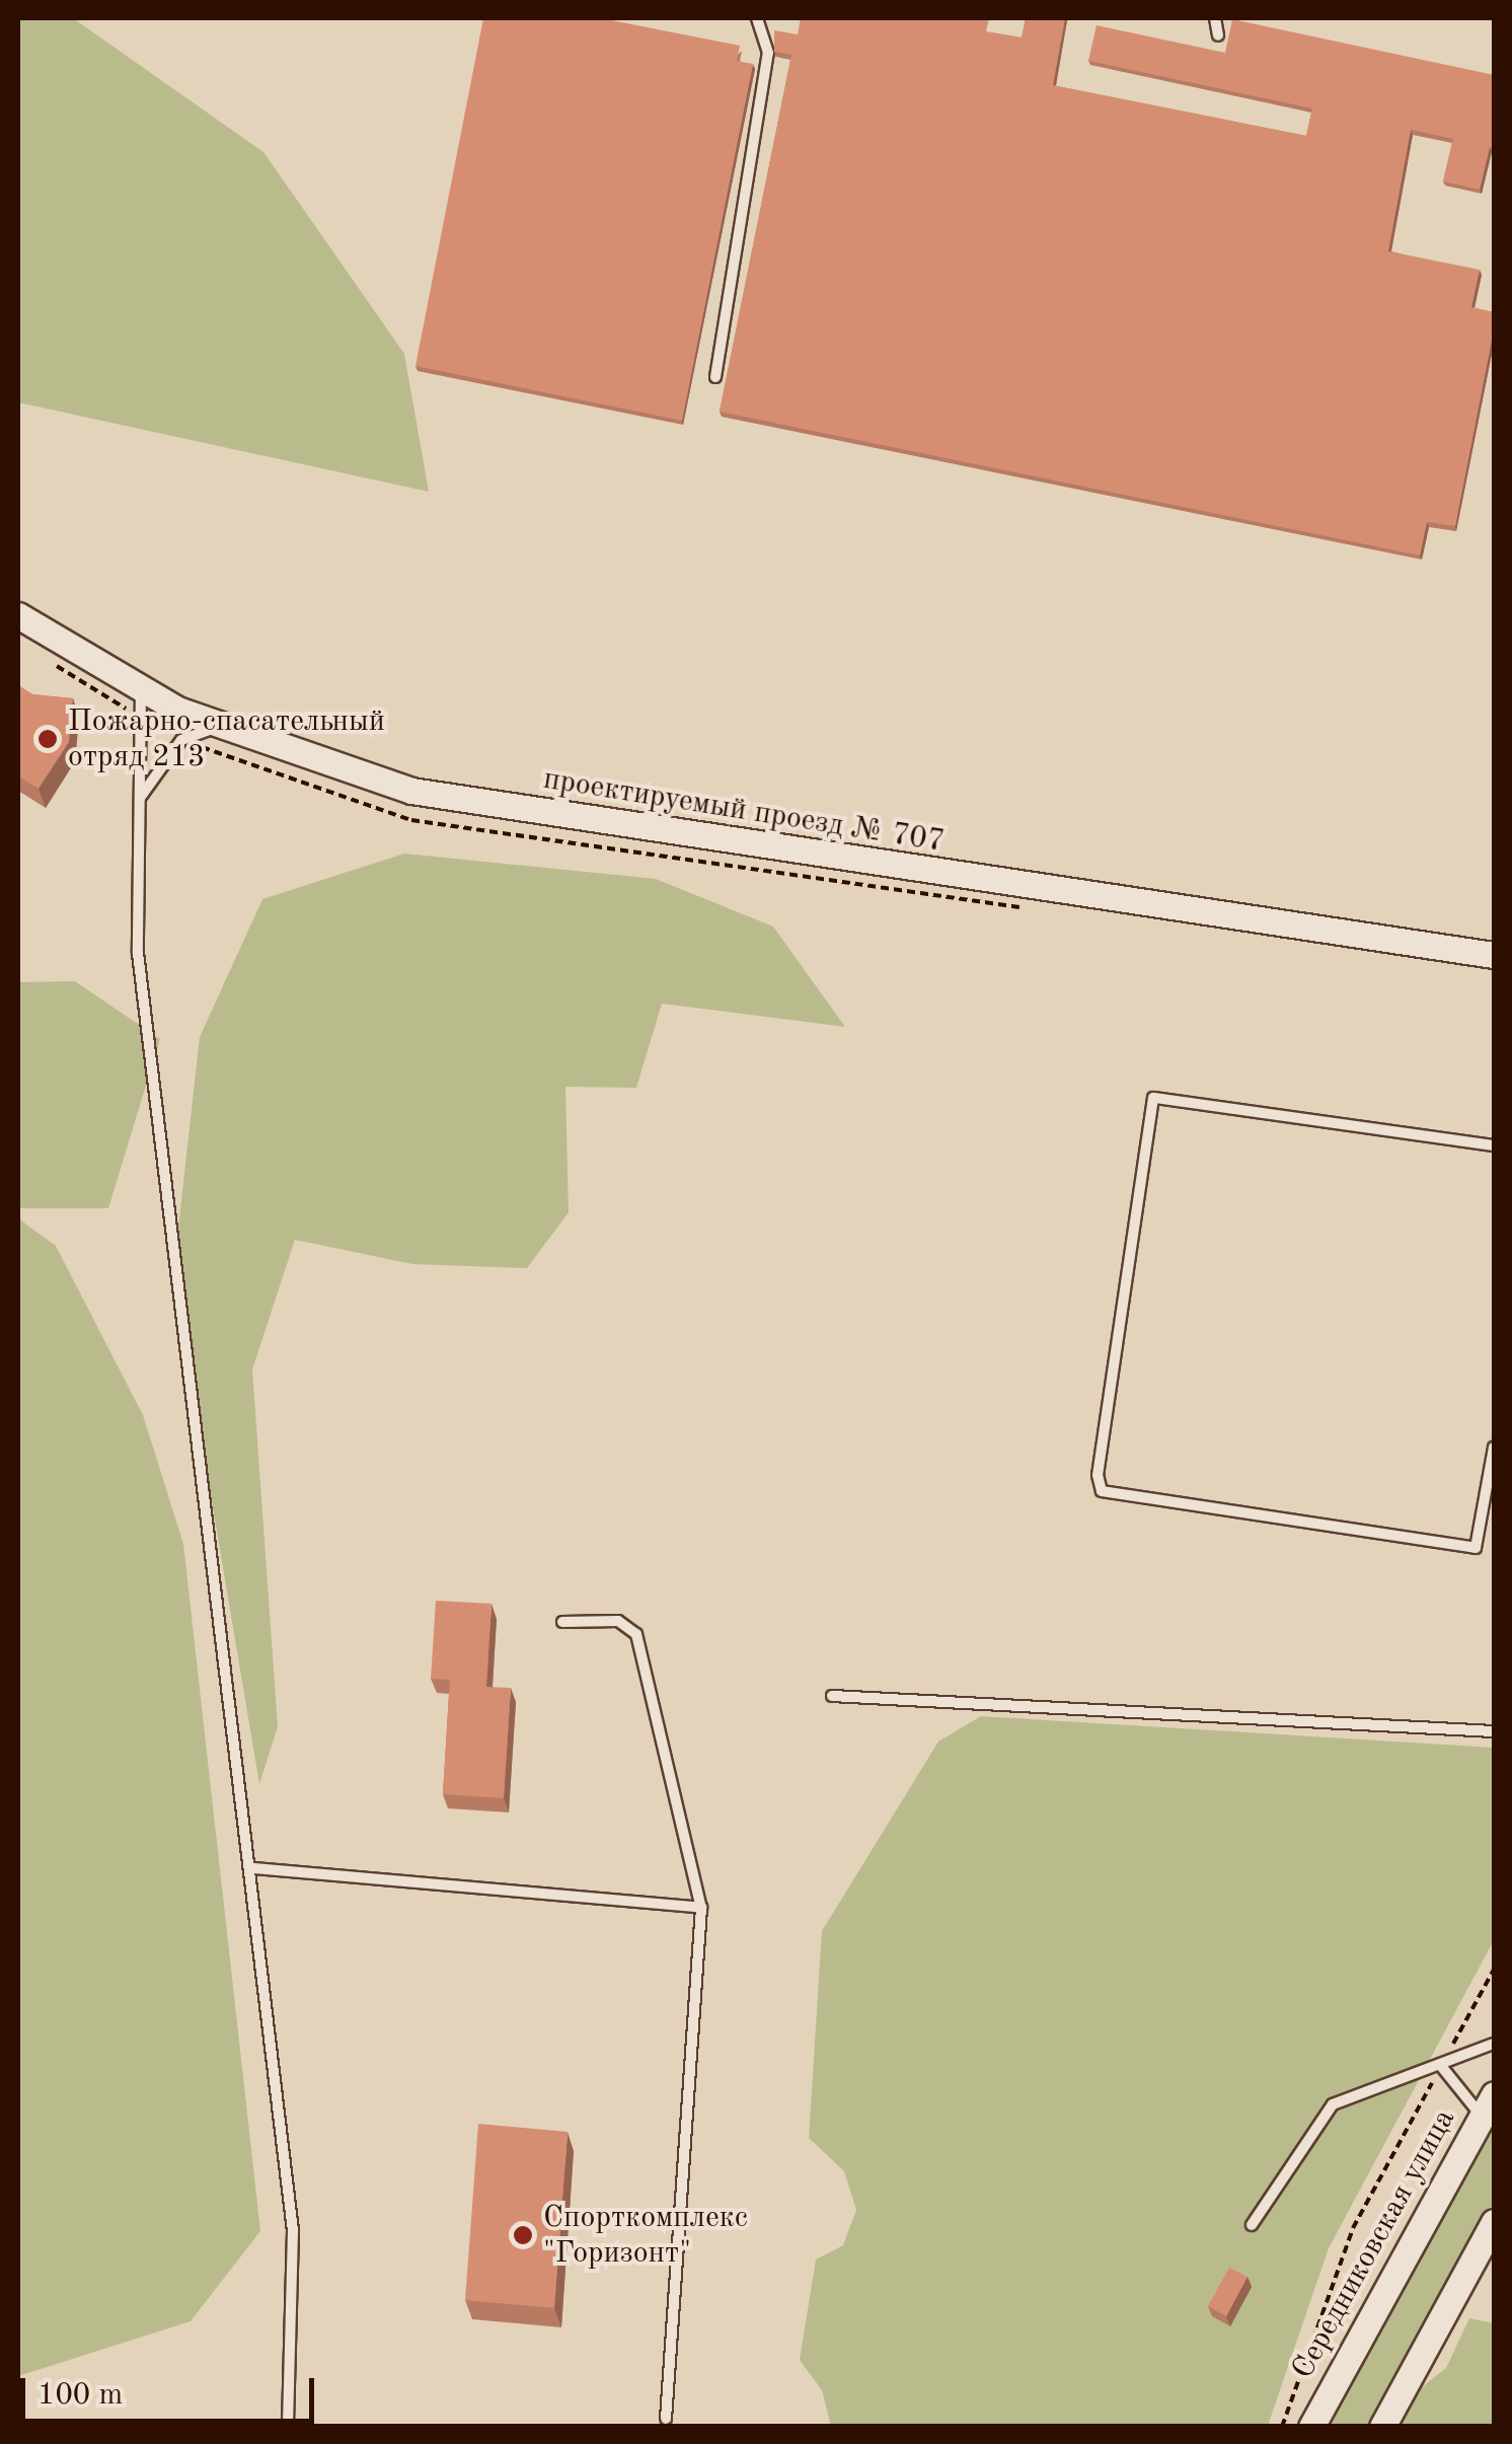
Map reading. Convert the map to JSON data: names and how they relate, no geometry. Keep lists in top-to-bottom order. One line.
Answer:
{"streets":{"street":["проектируемый проезд № 707","Середниковская улица"]},"places":["Пожарно-спасательный отряд 213","Спорткомплекс \"Горизонт\""],"scale_bar":"100 m"}
